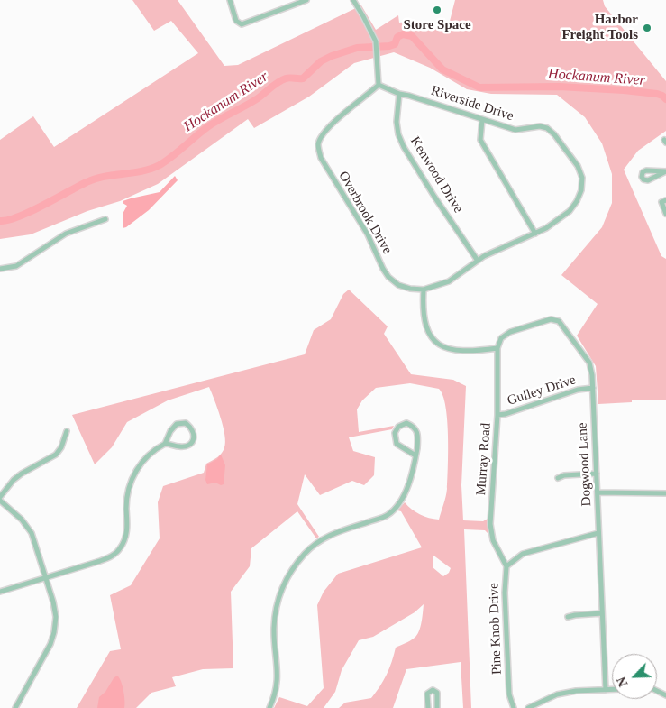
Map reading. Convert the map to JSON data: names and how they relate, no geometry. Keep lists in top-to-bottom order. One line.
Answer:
{"streets":{"street":["Riverside Drive","Kenwood Drive","Overbrook Drive","Gulley Drive","Murray Road","Dogwood Lane","Pine Knob Drive"]},"crossings":[["Riverside Drive","Kenwood Drive"],["Riverside Drive","Overbrook Drive"],["Kenwood Drive","Overbrook Drive"],["Gulley Drive","Murray Road"],["Gulley Drive","Dogwood Lane"],["Murray Road","Dogwood Lane"],["Murray Road","Pine Knob Drive"],["Dogwood Lane","Pine Knob Drive"]],"water":["Hockanum River"],"places":["Store Space","Harbor Freight Tools"],"north":"bottom left"}
